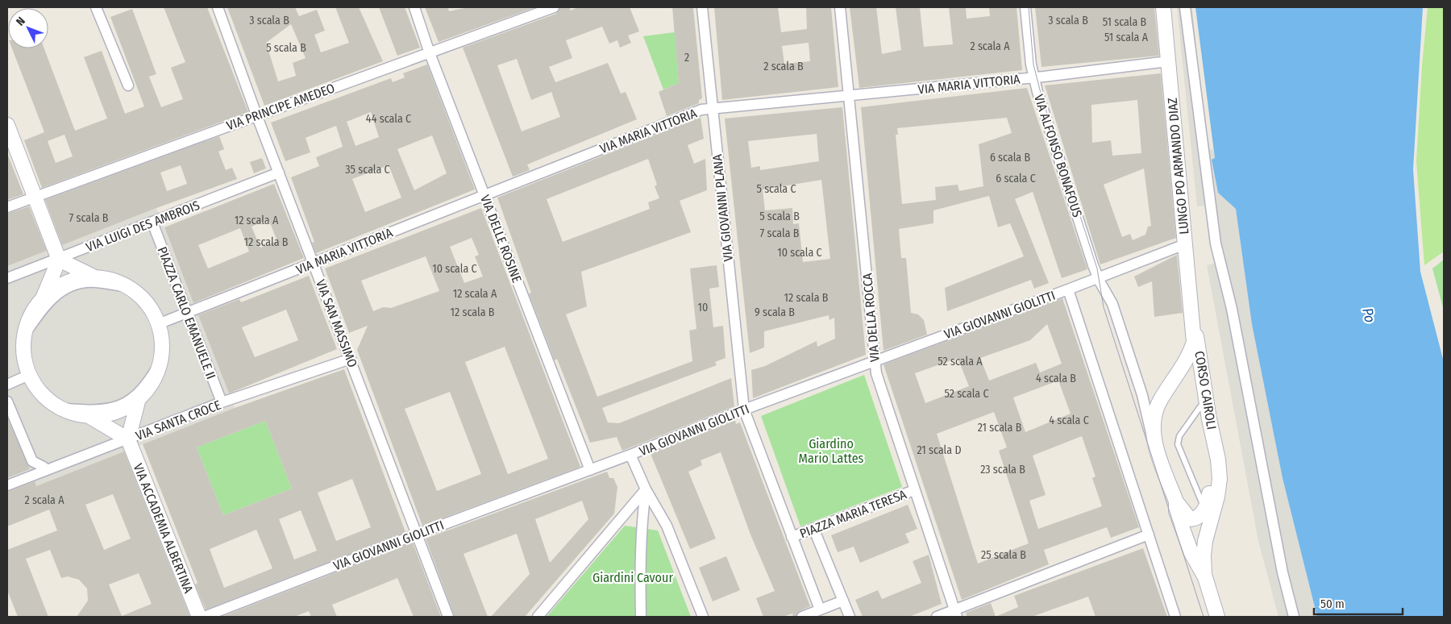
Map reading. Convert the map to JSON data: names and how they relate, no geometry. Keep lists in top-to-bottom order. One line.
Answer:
{"streets":{"main road":["LUNGO PO ARMANDO DIAZ","CORSO CAIROLI","VIA ACCADEMIA ALBERTINA"],"street":["VIA MARIA VITTORIA","VIA PRINCIPE AMEDEO","VIA ALFONSO BONAFOUS","VIA GIOVANNI PLANA","VIA LUIGI DES AMBROIS","VIA DELLE ROSINE","PIAZZA CARLO EMANUELE II","VIA GIOVANNI GIOLITTI","VIA DELLA ROCCA","VIA SAN MASSIMO","VIA SANTA CROCE","PIAZZA MARIA TERESA"]},"crossings":[["VIA MARIA VITTORIA","VIA ALFONSO BONAFOUS"],["VIA MARIA VITTORIA","LUNGO PO ARMANDO DIAZ"],["VIA MARIA VITTORIA","VIA GIOVANNI PLANA"],["VIA MARIA VITTORIA","VIA DELLE ROSINE"],["VIA MARIA VITTORIA","PIAZZA CARLO EMANUELE II"],["VIA MARIA VITTORIA","VIA DELLA ROCCA"],["VIA MARIA VITTORIA","VIA SAN MASSIMO"],["VIA PRINCIPE AMEDEO","VIA DELLE ROSINE"],["VIA PRINCIPE AMEDEO","VIA SAN MASSIMO"],["VIA ALFONSO BONAFOUS","VIA GIOVANNI GIOLITTI"],["VIA ALFONSO BONAFOUS","CORSO CAIROLI"],["LUNGO PO ARMANDO DIAZ","VIA GIOVANNI GIOLITTI"],["LUNGO PO ARMANDO DIAZ","CORSO CAIROLI"],["VIA GIOVANNI PLANA","VIA GIOVANNI GIOLITTI"],["VIA GIOVANNI PLANA","PIAZZA MARIA TERESA"],["VIA LUIGI DES AMBROIS","PIAZZA CARLO EMANUELE II"],["VIA LUIGI DES AMBROIS","VIA SAN MASSIMO"],["VIA DELLE ROSINE","VIA GIOVANNI GIOLITTI"],["PIAZZA CARLO EMANUELE II","VIA SANTA CROCE"],["VIA GIOVANNI GIOLITTI","VIA DELLA ROCCA"],["VIA GIOVANNI GIOLITTI","VIA SAN MASSIMO"],["VIA GIOVANNI GIOLITTI","CORSO CAIROLI"],["VIA GIOVANNI GIOLITTI","PIAZZA MARIA TERESA"],["VIA DELLA ROCCA","PIAZZA MARIA TERESA"],["VIA SAN MASSIMO","VIA SANTA CROCE"],["VIA SANTA CROCE","VIA ACCADEMIA ALBERTINA"]],"water":["Po"],"parks":["Giardino Mario Lattes","Giardini Cavour"],"house_numbers":["3 scala B","3 scala B","51 scala B","51 scala A","2 scala A","5 scala B","2","2 scala B","44 scala C","6 scala B","35 scala C","6 scala C","5 scala C","5 scala B","7 scala B","12 scala A","7 scala B","12 scala B","10 scala C","10 scala C","12 scala A","12 scala B","10","12 scala B","9 scala B","52 scala A","4 scala B","52 scala C","4 scala C","21 scala B","21 scala D","23 scala B","2 scala A","25 scala B"],"scale_bar":"50 m","north":"top left"}
